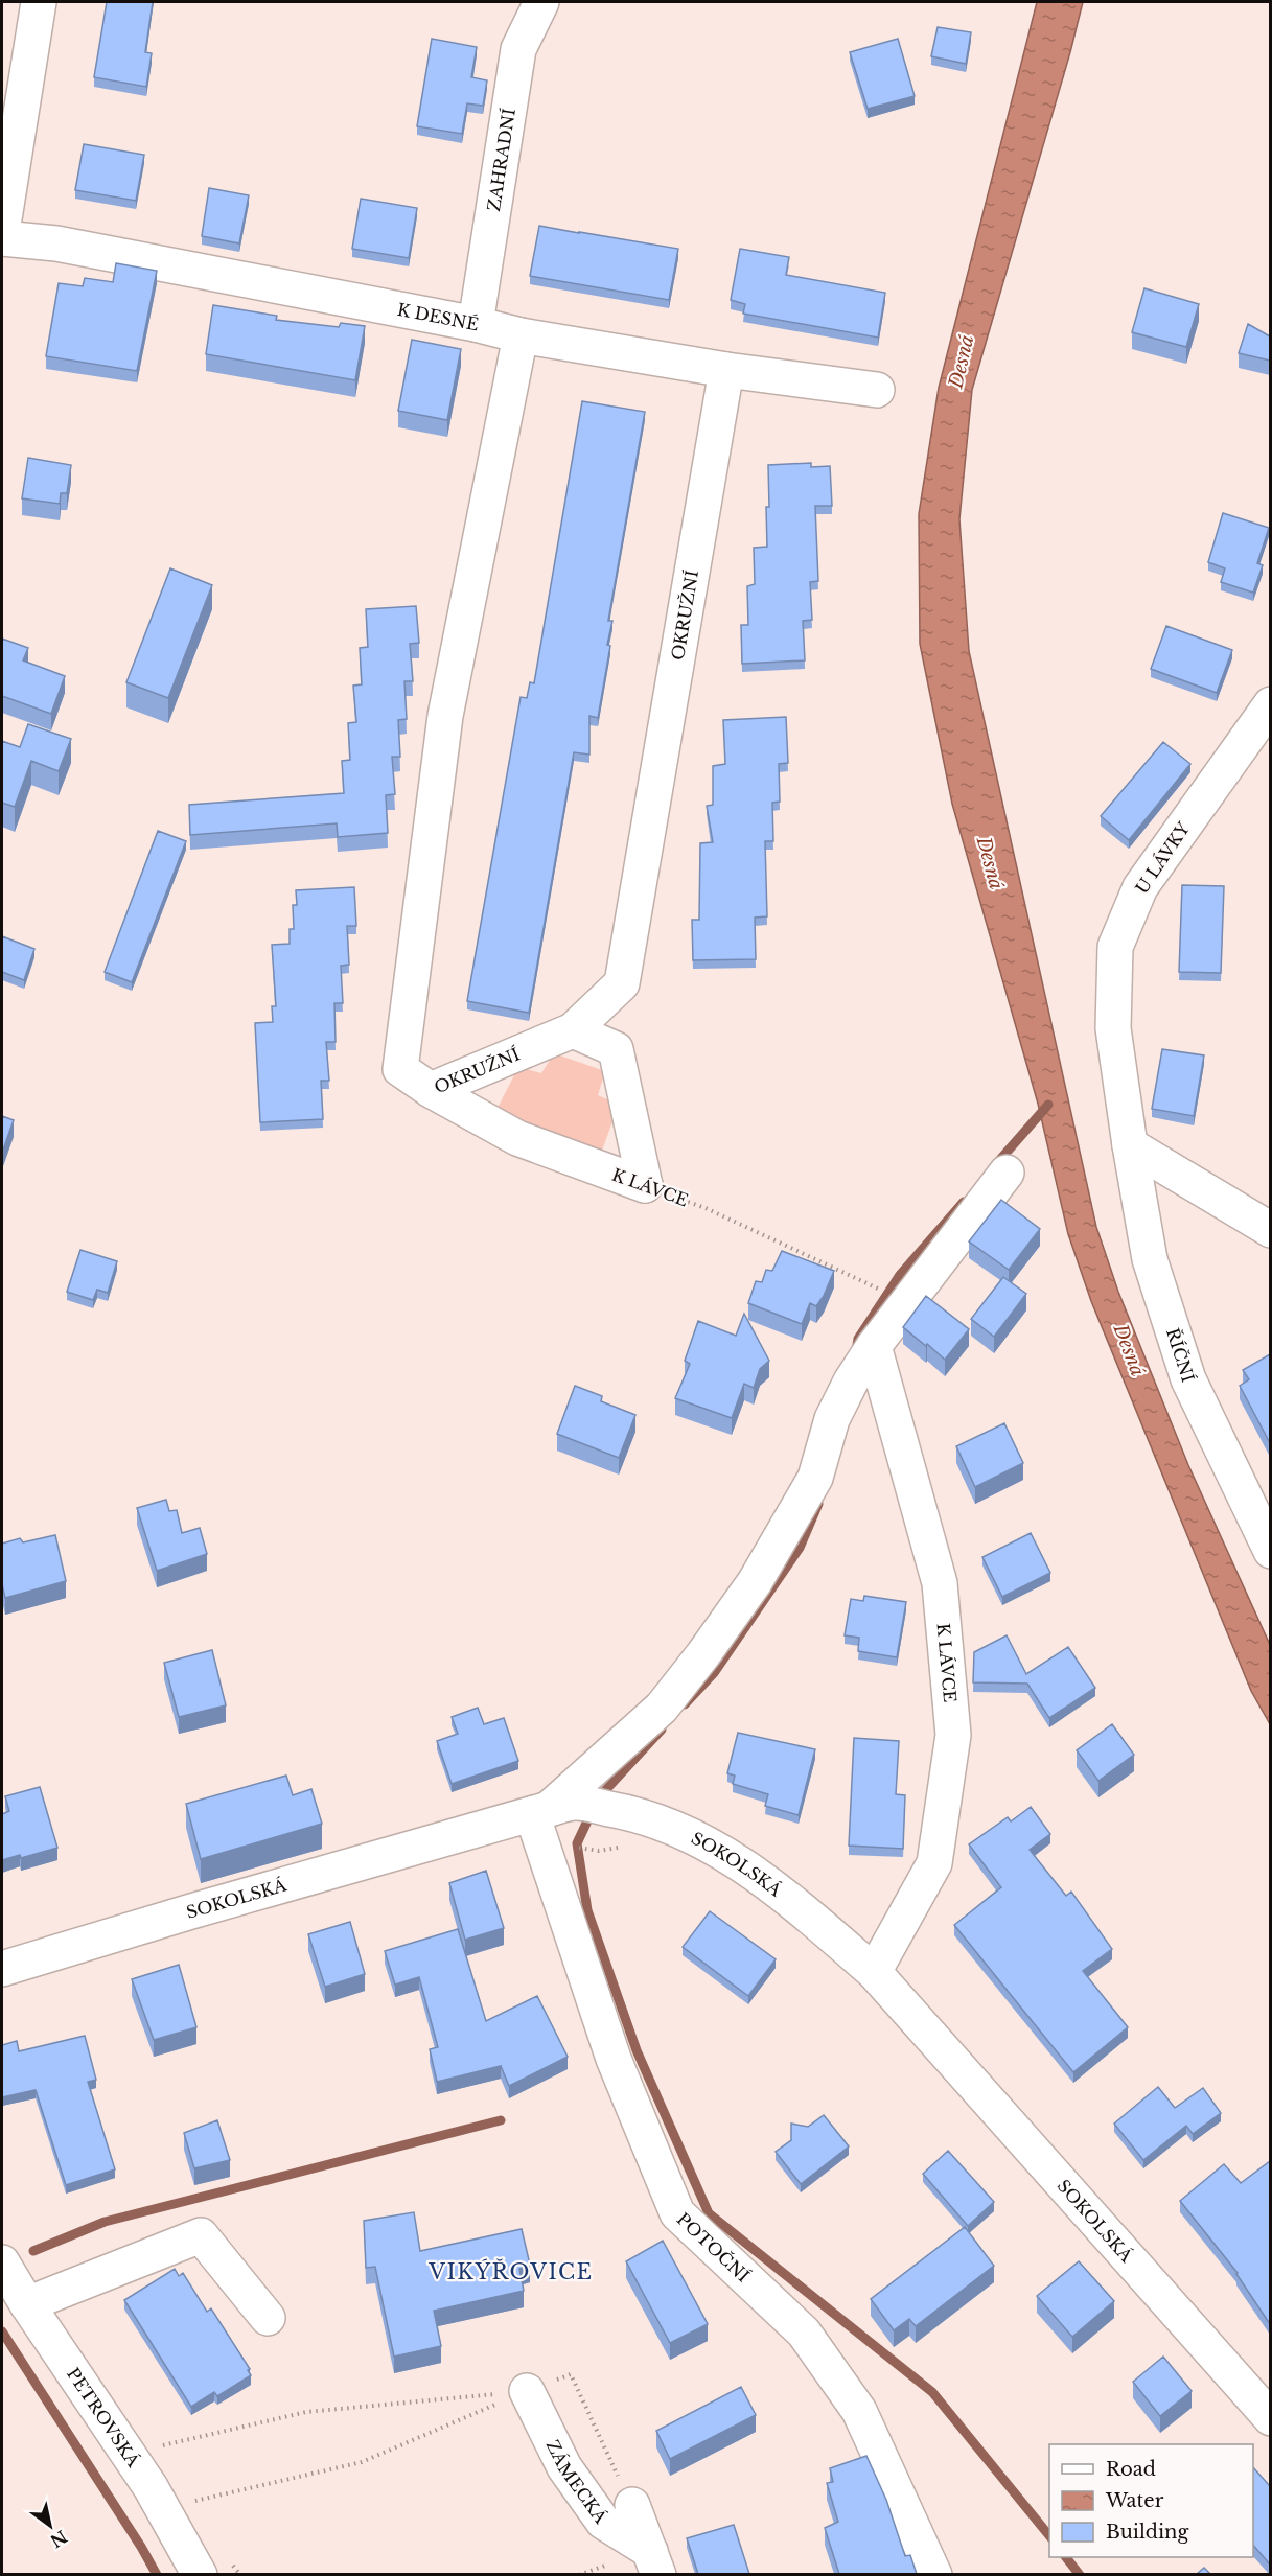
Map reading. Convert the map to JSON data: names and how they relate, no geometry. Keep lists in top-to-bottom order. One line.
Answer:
{"streets":{"street":["ZAHRADNÍ","K DESNÉ","OKRUŽNÍ","U LÁVKY","K LÁVCE","ŘÍČNÍ","SOKOLSKÁ","POTOČNÍ","PETROVSKÁ","ZÁMECKÁ"]},"crossings":[["ZAHRADNÍ","K DESNÉ"],["K DESNÉ","OKRUŽNÍ"],["OKRUŽNÍ","K LÁVCE"],["U LÁVKY","ŘÍČNÍ"],["K LÁVCE","SOKOLSKÁ"],["SOKOLSKÁ","POTOČNÍ"]],"districts":["VIKÝŘOVICE"],"water":["Desná"],"legend":["Road","Water","Building"],"north":"bottom right"}
